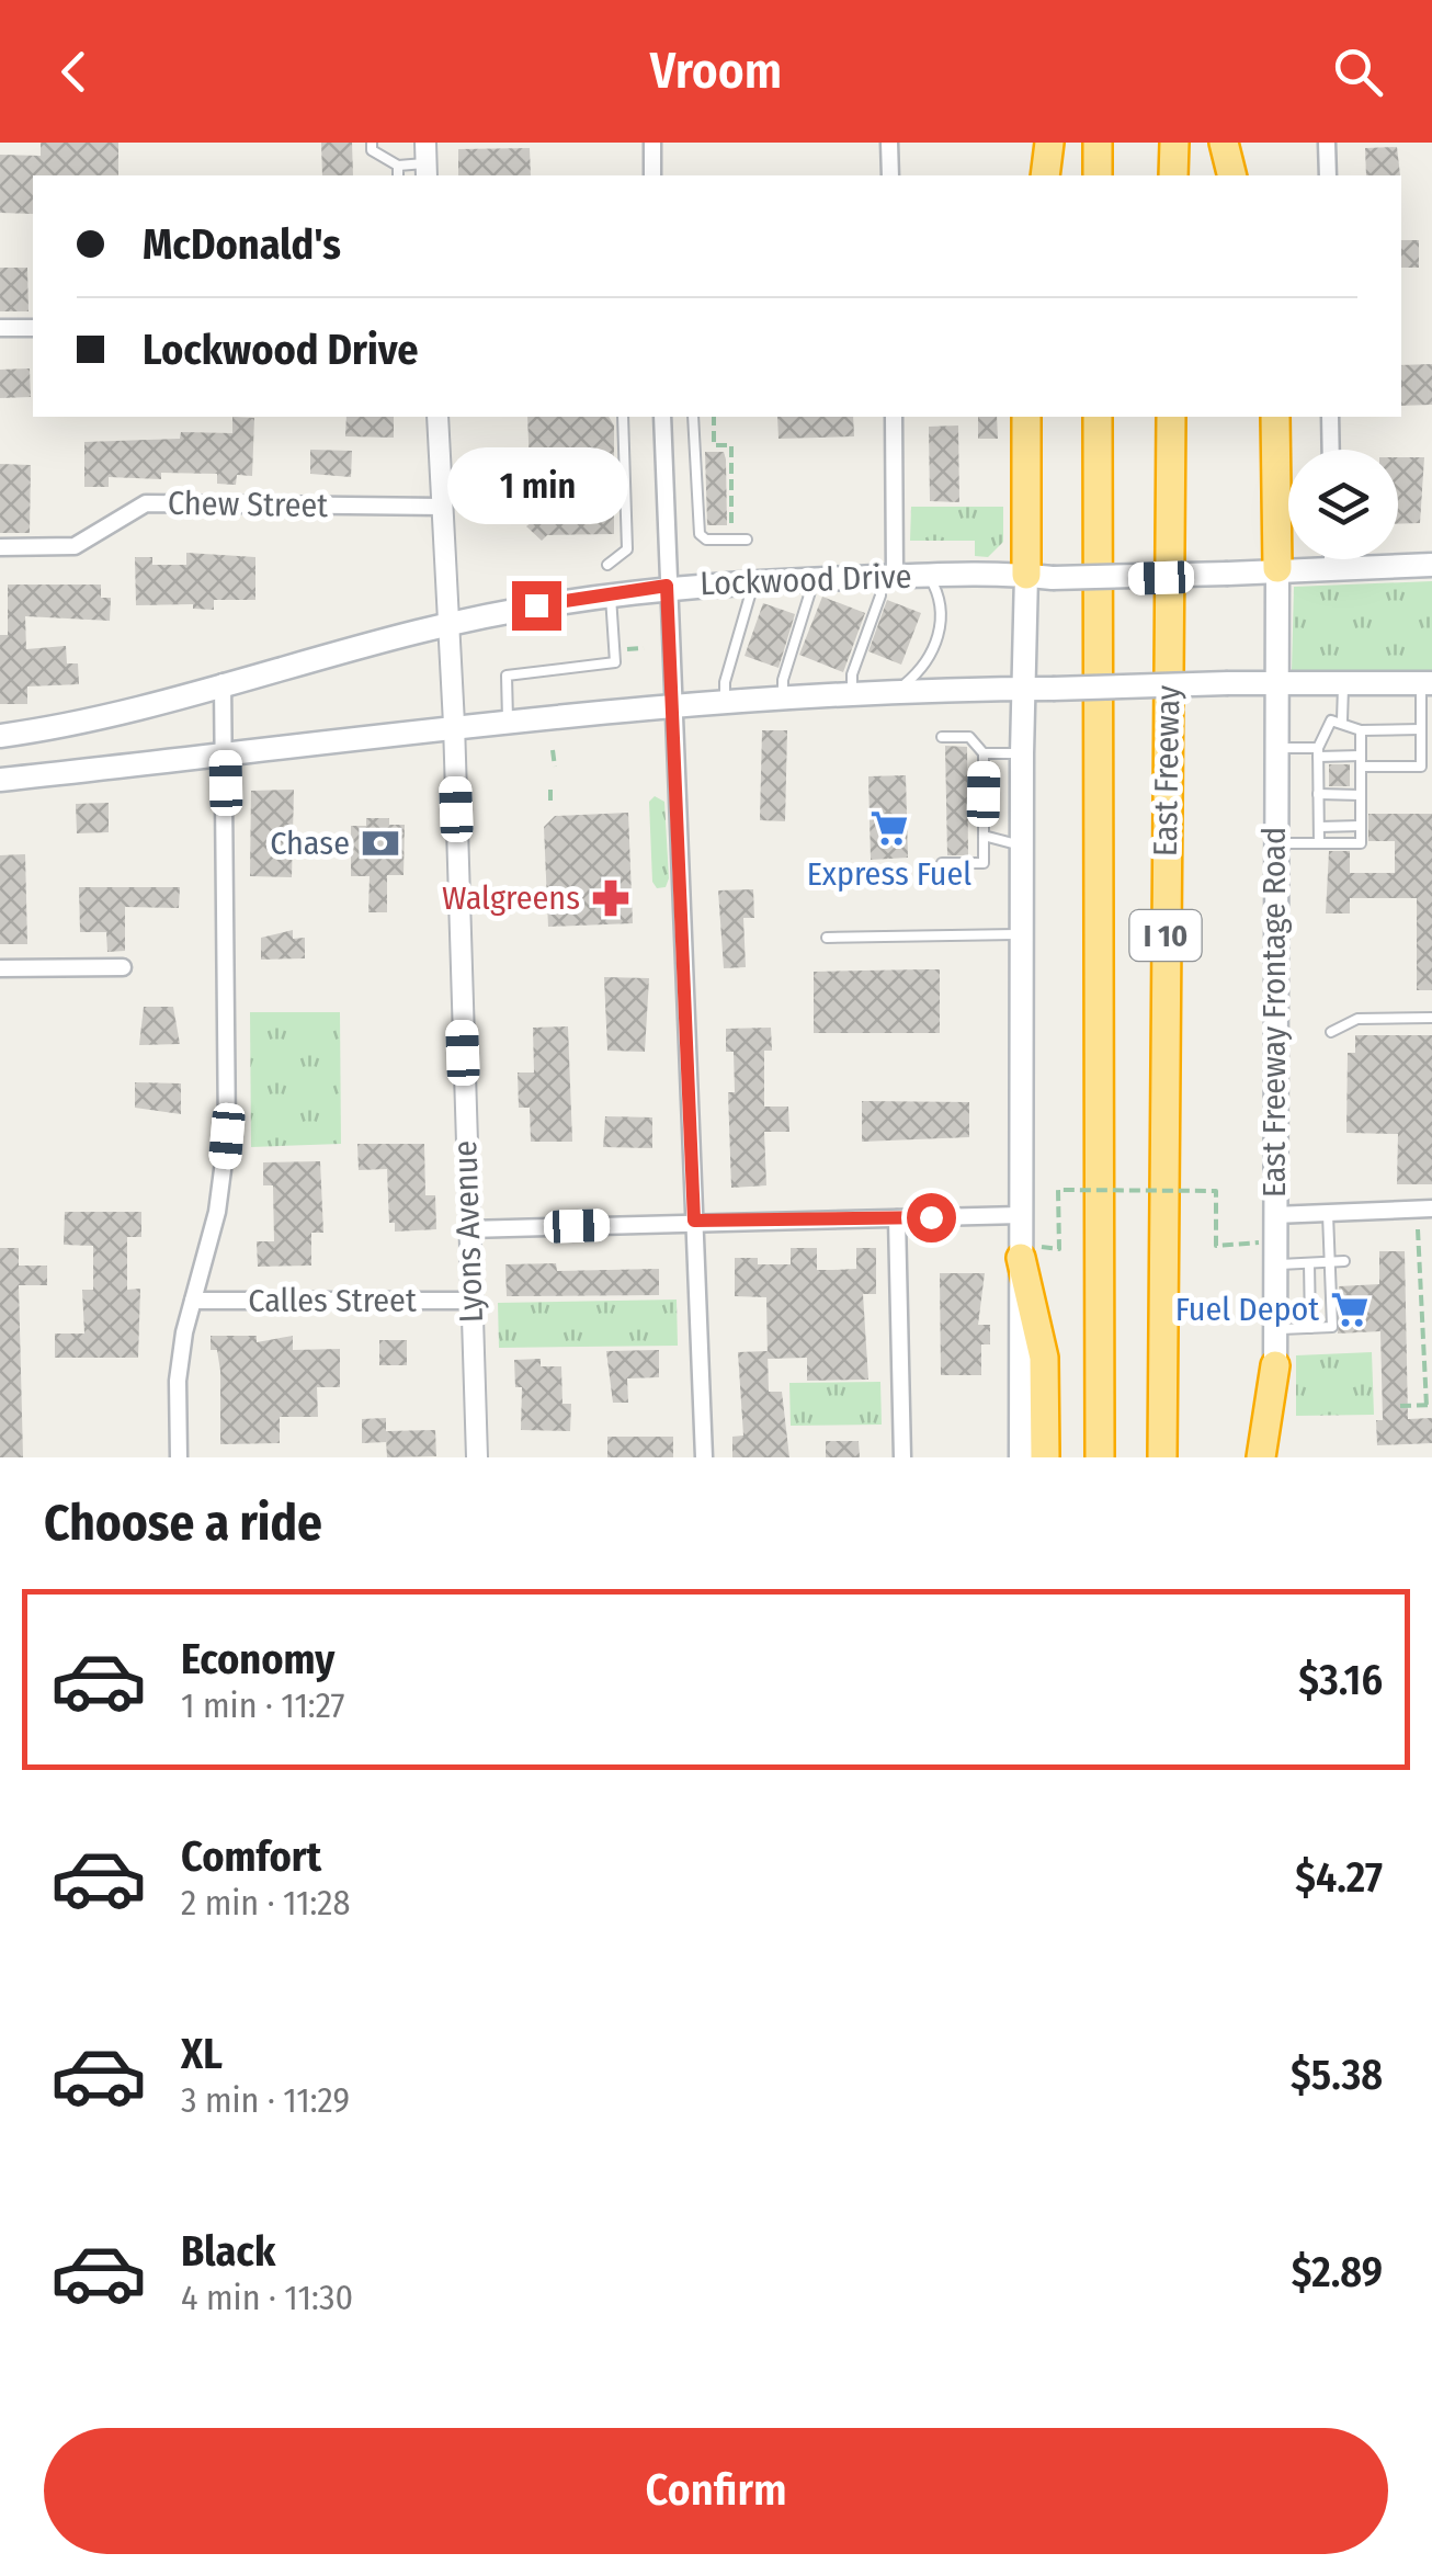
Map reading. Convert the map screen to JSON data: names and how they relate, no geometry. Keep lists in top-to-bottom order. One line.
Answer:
{"streets":{"highway":["East Freeway","I 10"],"main road":["Lockwood Drive","East Freeway Frontage Road"],"street":["Chew Street","Lyons Avenue","Calles Street"]},"crossings":[["Chew Street","Lyons Avenue"],["Lockwood Drive","East Freeway Frontage Road"],["Lockwood Drive","Lyons Avenue"],["Lyons Avenue","Calles Street"]],"places":{"supermarket":["Express Fuel","Fuel Depot"],"bank":["Chase"],"pharmacy":["Walgreens"]},"page":{"header":"Vroom","banner":["McDonald's","Lockwood Drive"],"bubble":"1 min","heading":"Choose a ride","list":[{"name":"Economy","note":"1 min · 11:27","value":"$3.16"},{"name":"Comfort","note":"2 min · 11:28","value":"$4.27"},{"name":"XL","note":"3 min · 11:29","value":"$5.38"},{"name":"Black","note":"4 min · 11:30","value":"$2.89"}],"buttons":"Confirm"}}
